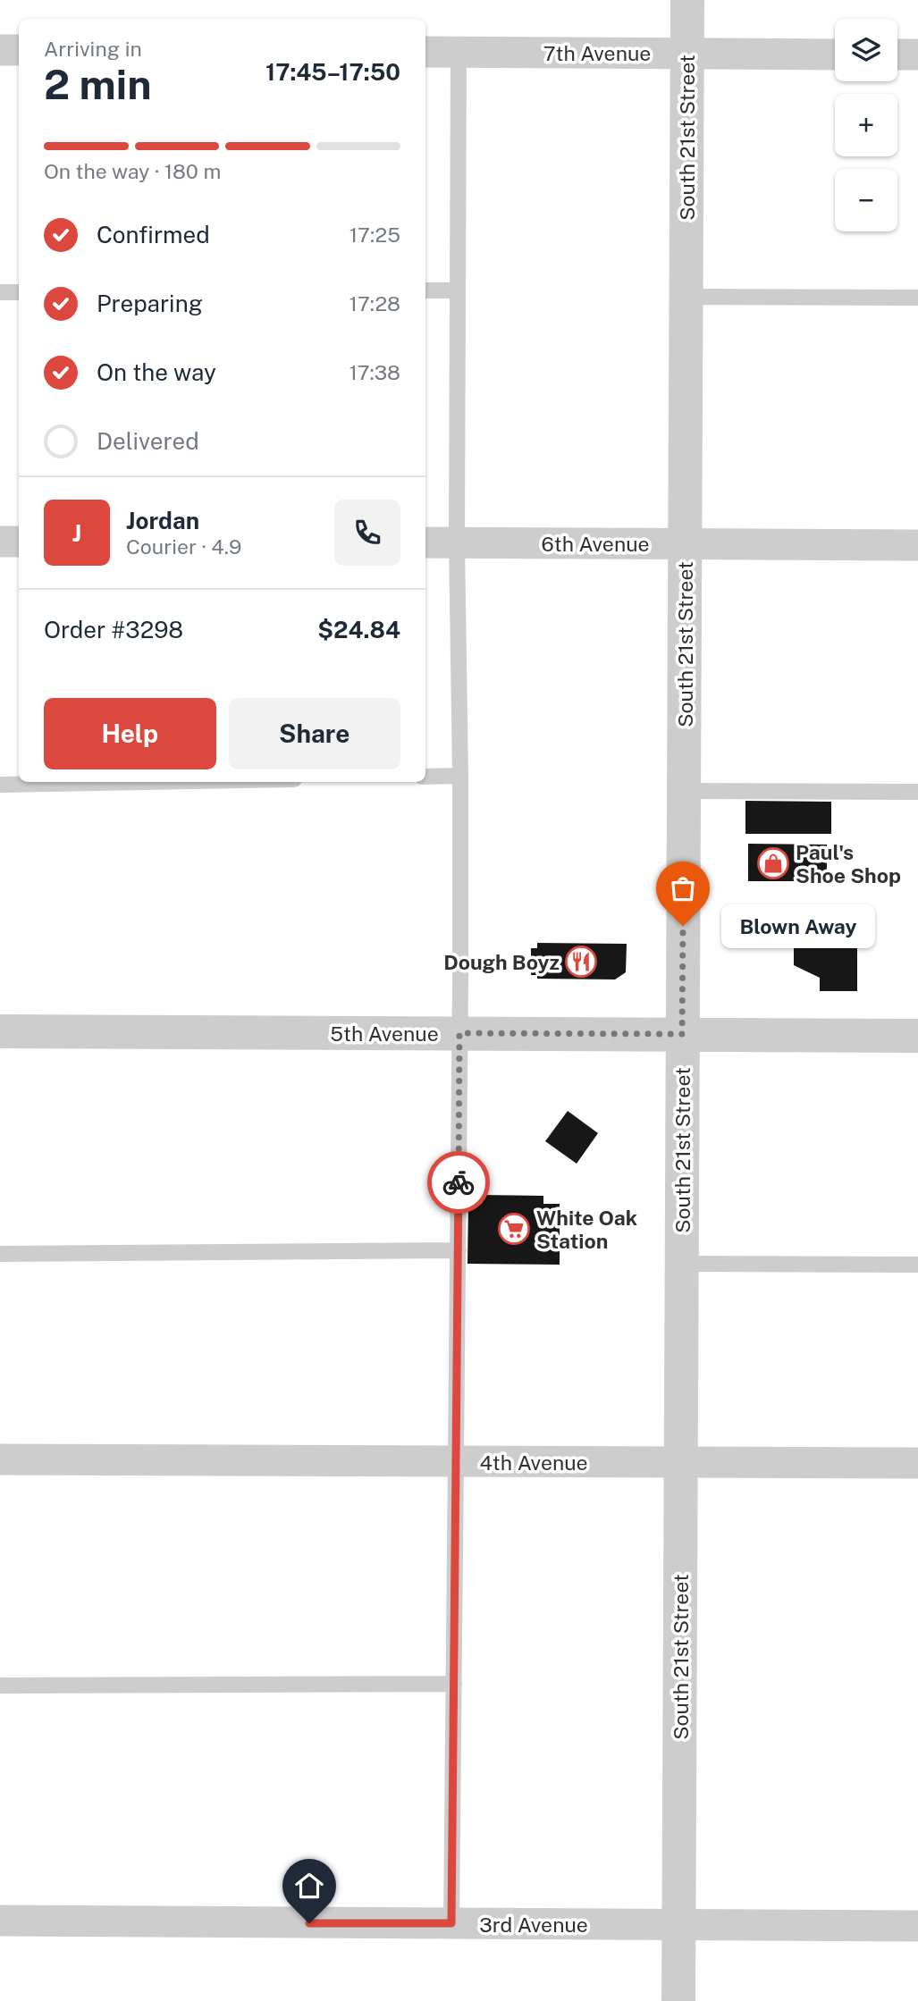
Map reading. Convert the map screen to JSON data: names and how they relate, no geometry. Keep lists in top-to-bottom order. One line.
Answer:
{"streets":{"street":["7th Avenue","South 21st Street","6th Avenue","5th Avenue","4th Avenue","3rd Avenue"]},"crossings":[["7th Avenue","South 21st Street"],["South 21st Street","6th Avenue"],["South 21st Street","5th Avenue"],["South 21st Street","4th Avenue"],["South 21st Street","3rd Avenue"]],"places":{"shop":["Paul's Shoe Shop"],"other":["Blown Away"],"restaurant":["Dough Boyz"],"supermarket":["White Oak Station"]},"page":{"map_buttons":["+","−"],"heading":["2 min","Arriving in","17:45–17:50"],"panel":["Jordan","Courier · 4.9","Order #3298","$24.84"],"bar":"On the way · 180 m","list":[["Confirmed","17:25"],["Preparing","17:28"],["On the way","17:38"],"Delivered"],"round":"J","buttons":["Help","Share"],"bubble":"Blown Away"}}
